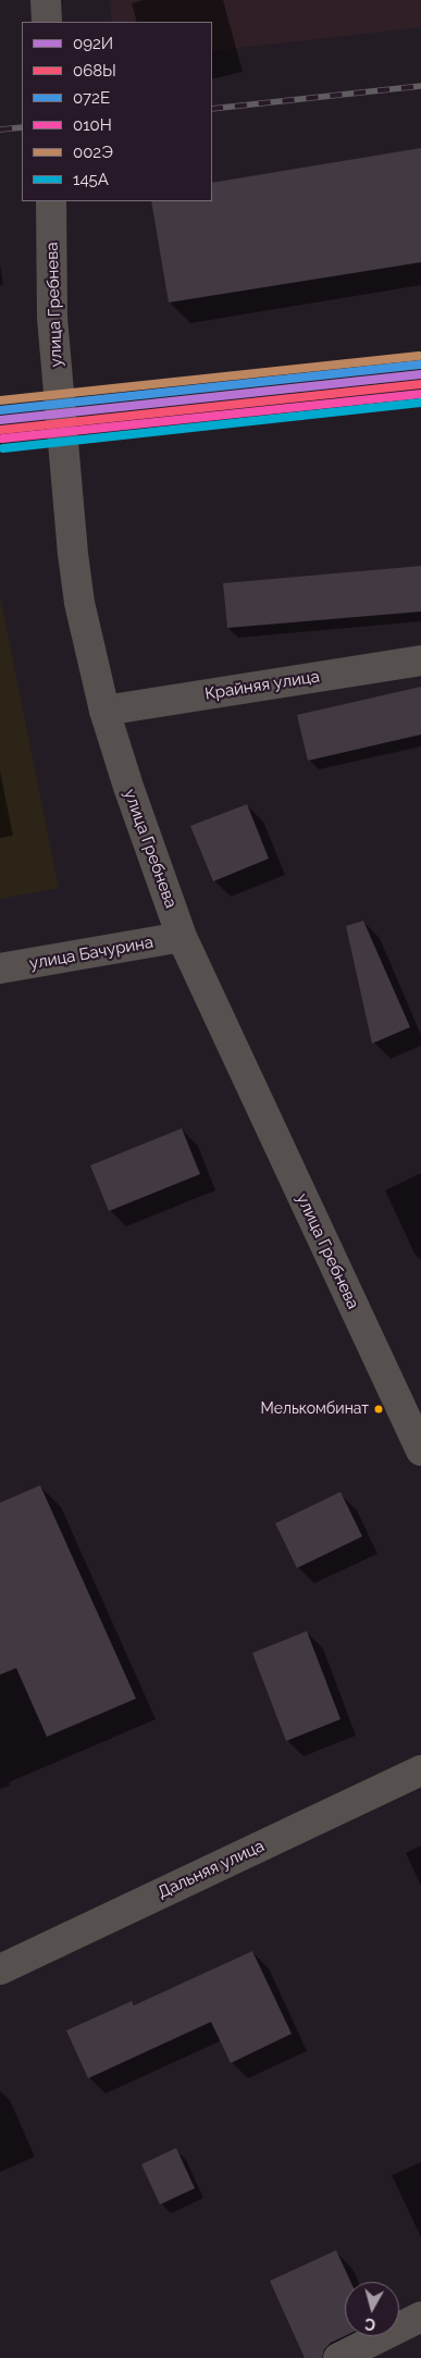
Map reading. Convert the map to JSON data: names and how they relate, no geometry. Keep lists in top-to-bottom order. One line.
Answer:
{"streets":{"street":["улица Гребнева","Крайняя улица","улица Бачурина","Дальняя улица"]},"crossings":[["улица Гребнева","Крайняя улица"],["улица Гребнева","улица Бачурина"]],"places":["Мелькомбинат"],"lines":["transit line 002Э","transit line 072Е","transit line 092И","transit line 068Ы","transit line 010Н","transit line 145А"],"legend":["092И","068Ы","072Е","010Н","002Э","145А"],"north":"bottom"}
